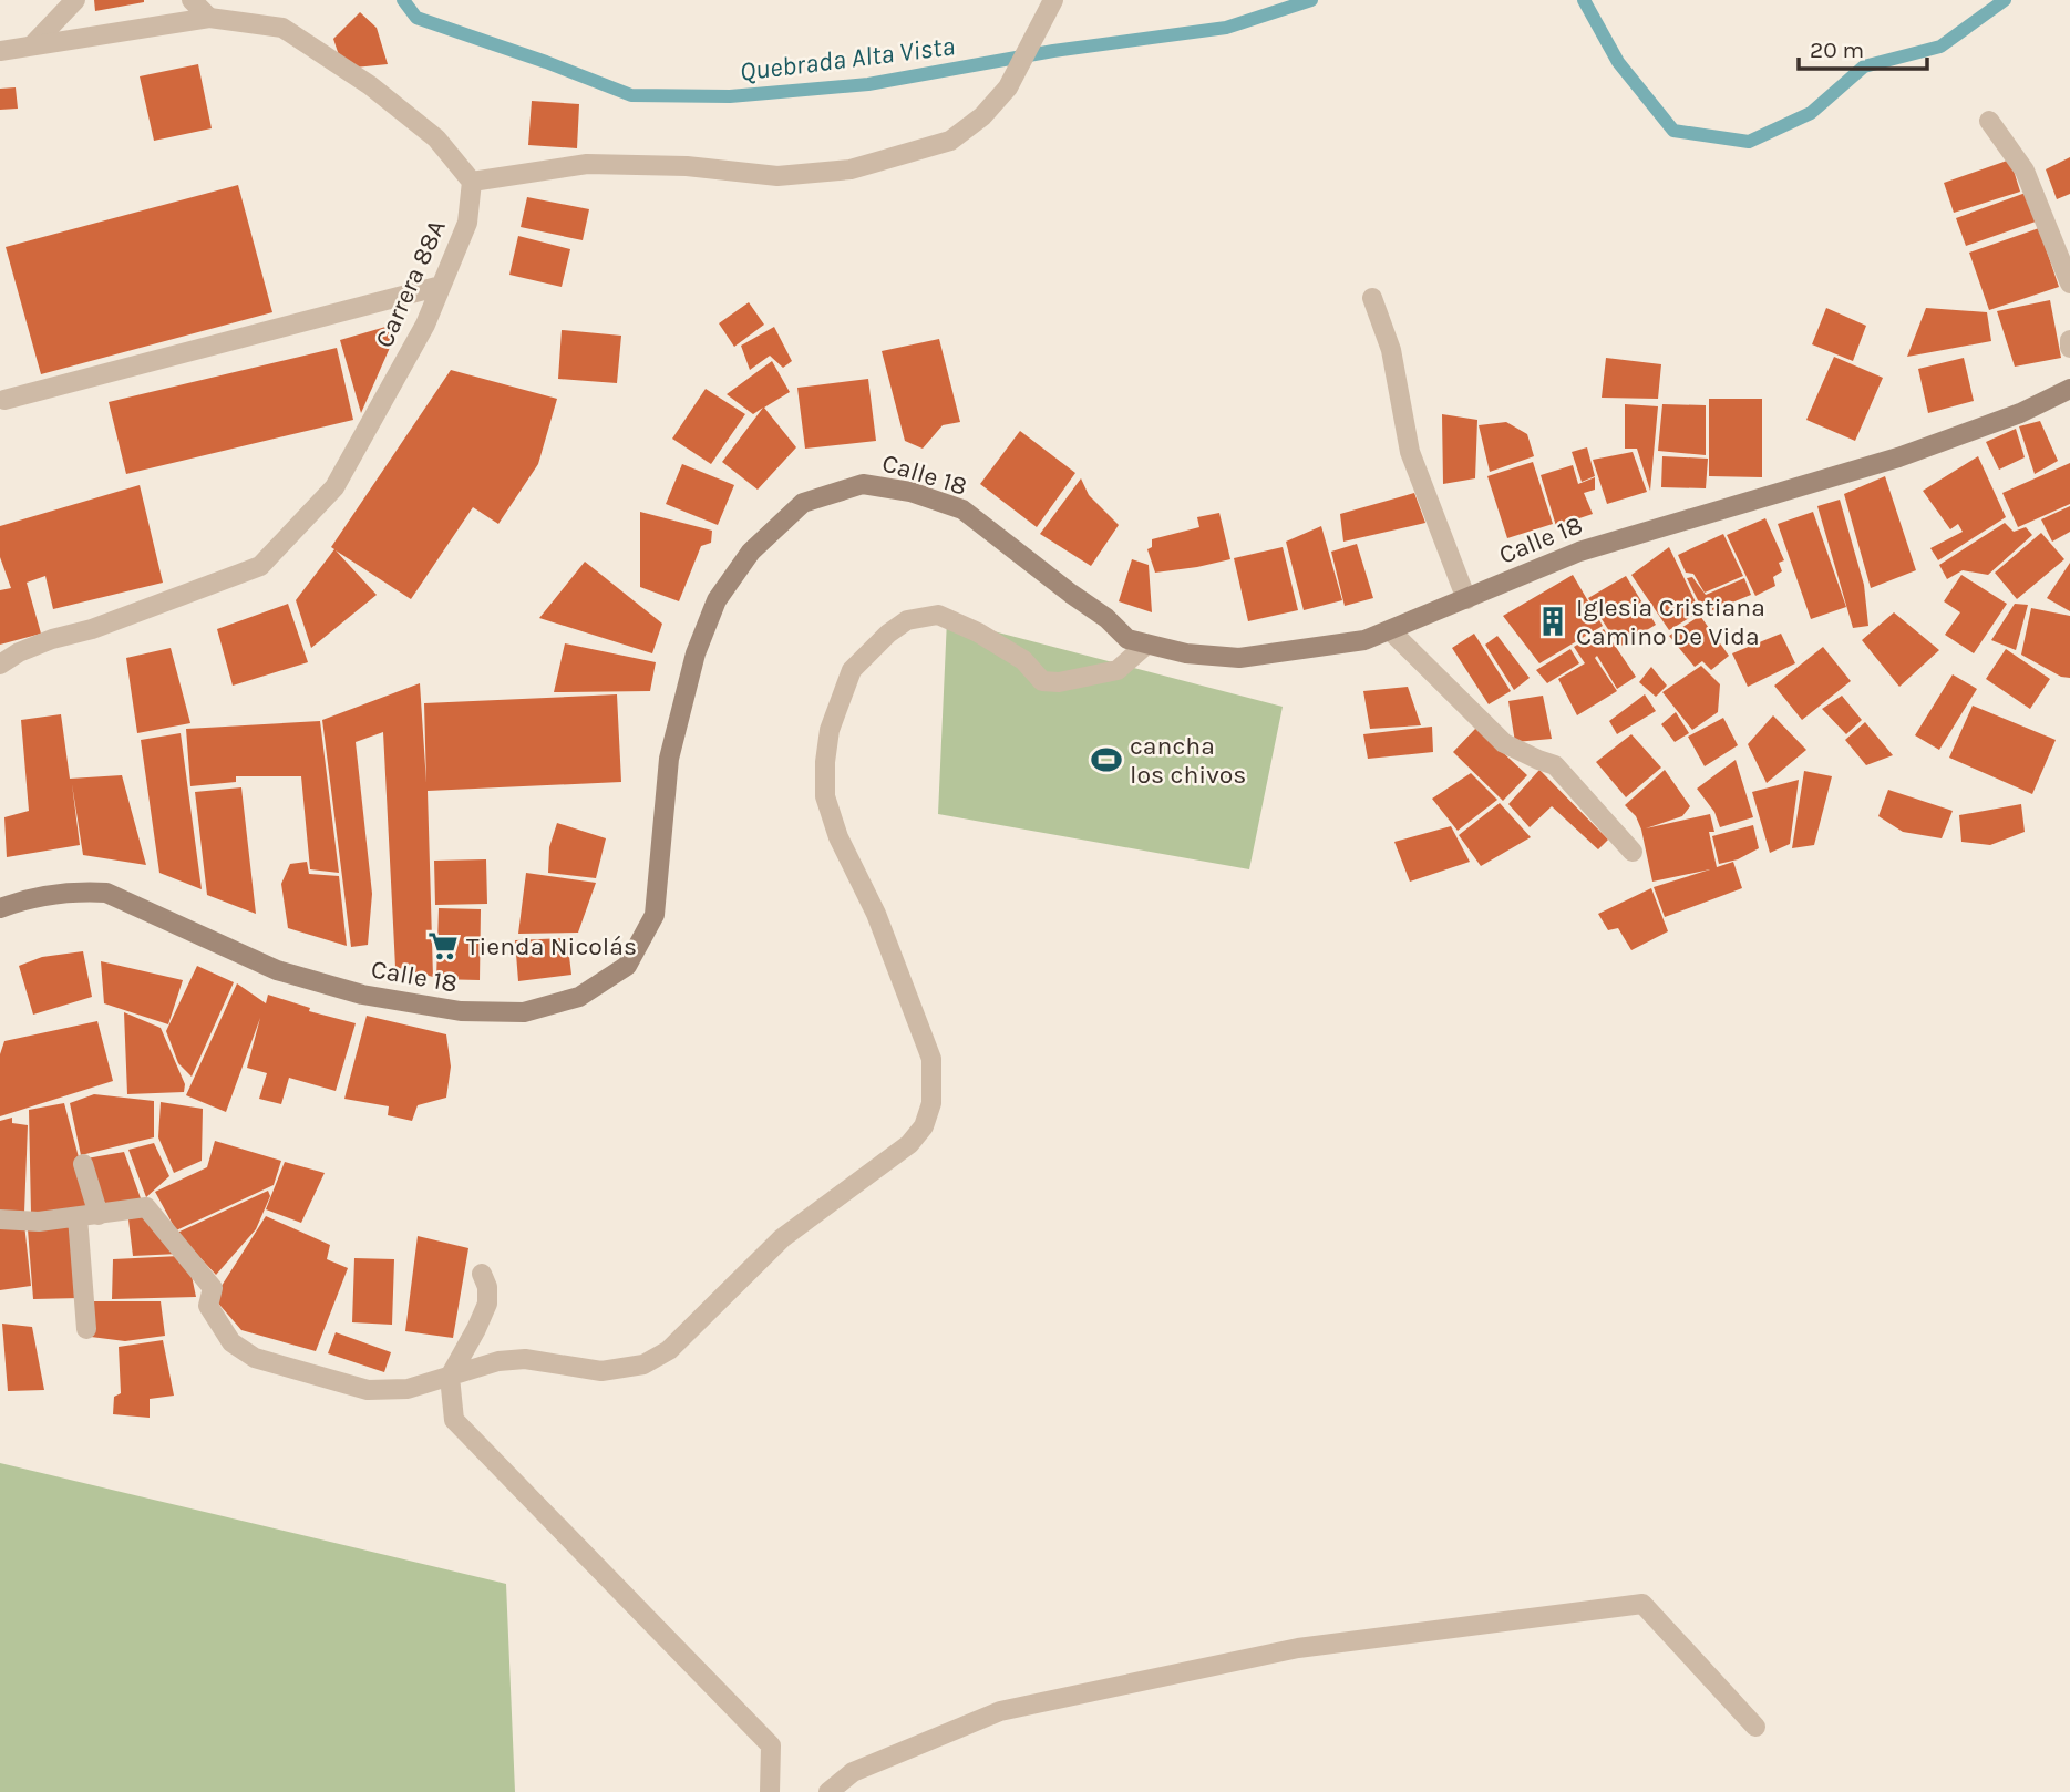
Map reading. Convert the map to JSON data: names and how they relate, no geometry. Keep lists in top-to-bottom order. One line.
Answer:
{"streets":{"street":["Carrera 88A","Calle 18"]},"water":["Quebrada Alta Vista"],"places":{"building":["Iglesia Cristiana Camino De Vida"],"sports":["cancha los chivos"],"supermarket":["Tienda Nicolás"]},"scale_bar":"20 m"}
